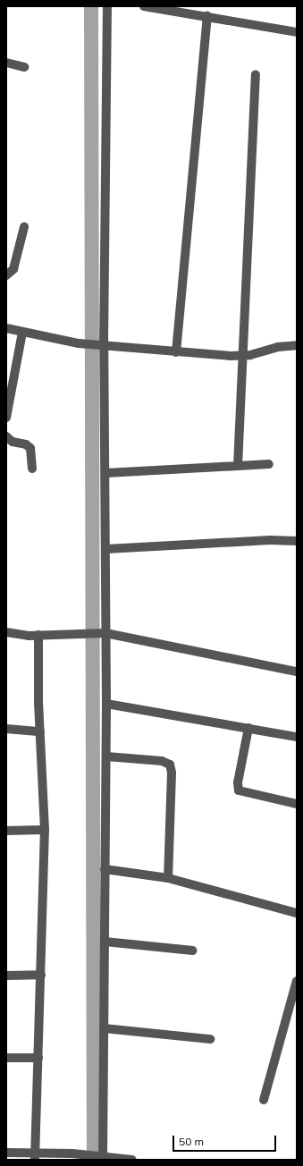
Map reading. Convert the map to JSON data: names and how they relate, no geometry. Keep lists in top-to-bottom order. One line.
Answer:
{"scale_bar":"50 m"}
